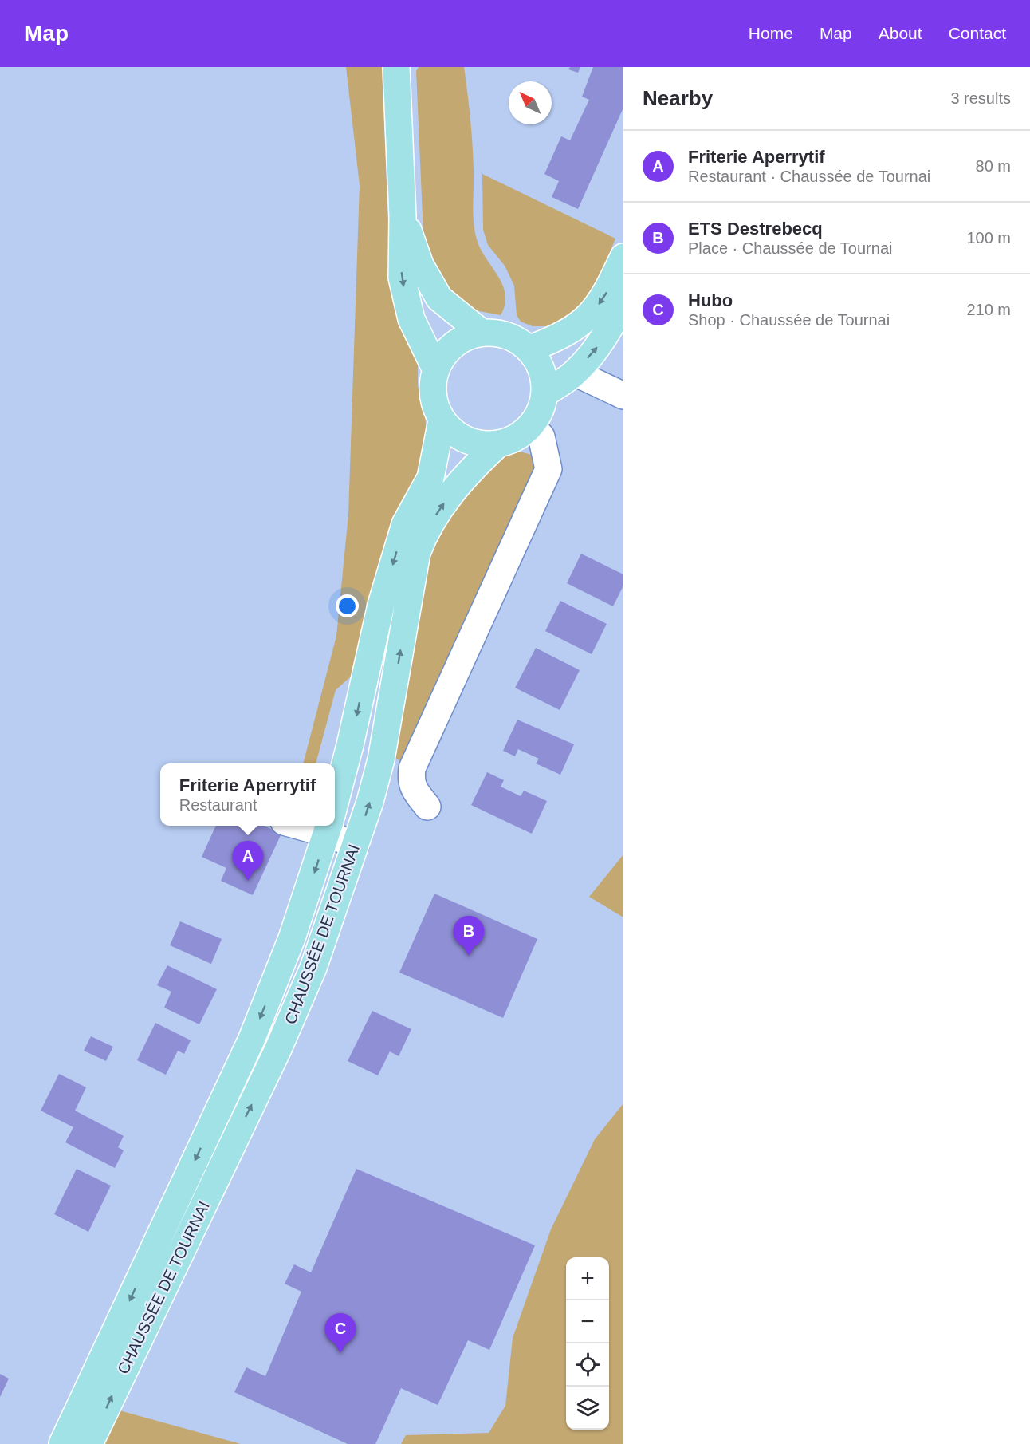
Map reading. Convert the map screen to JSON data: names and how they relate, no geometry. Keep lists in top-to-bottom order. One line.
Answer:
{"streets":{"main road":["CHAUSSÉE DE TOURNAI"]},"north":"top left","page":{"header":"Map","nav":["Home","Map","About","Contact"],"heading":["Nearby","3 results"],"list":[{"mark":"A","name":"Friterie Aperrytif","note":"Restaurant · Chaussée de Tournai","value":"80 m"},{"mark":"B","name":"ETS Destrebecq","note":"Place · Chaussée de Tournai","value":"100 m"},{"mark":"C","name":"Hubo","note":"Shop · Chaussée de Tournai","value":"210 m"}],"popup":["Friterie Aperrytif","Restaurant"],"pins":["A","B","C"],"map_buttons":["+","−"]}}
